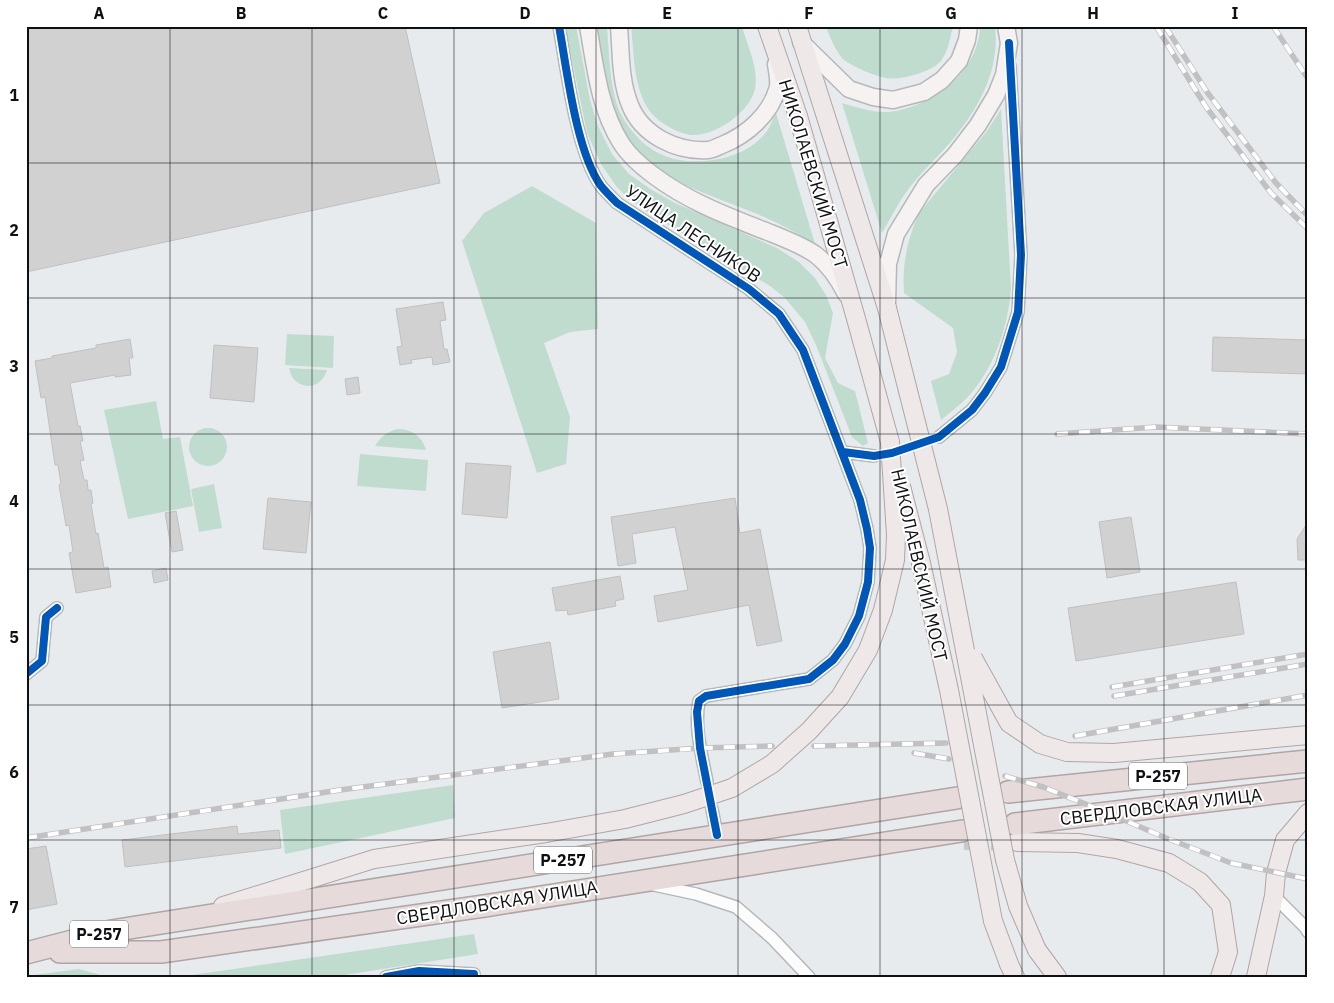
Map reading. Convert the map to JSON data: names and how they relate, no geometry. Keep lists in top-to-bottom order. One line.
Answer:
{"streets":{"highway":["Р-257","СВЕРДЛОВСКАЯ УЛИЦА"],"main road":["НИКОЛАЕВСКИЙ МОСТ"],"street":["УЛИЦА ЛЕСНИКОВ"]},"grid":{"columns":["A","B","C","D","E","F","G","H","I"],"rows":["1","2","3","4","5","6","7"]}}
